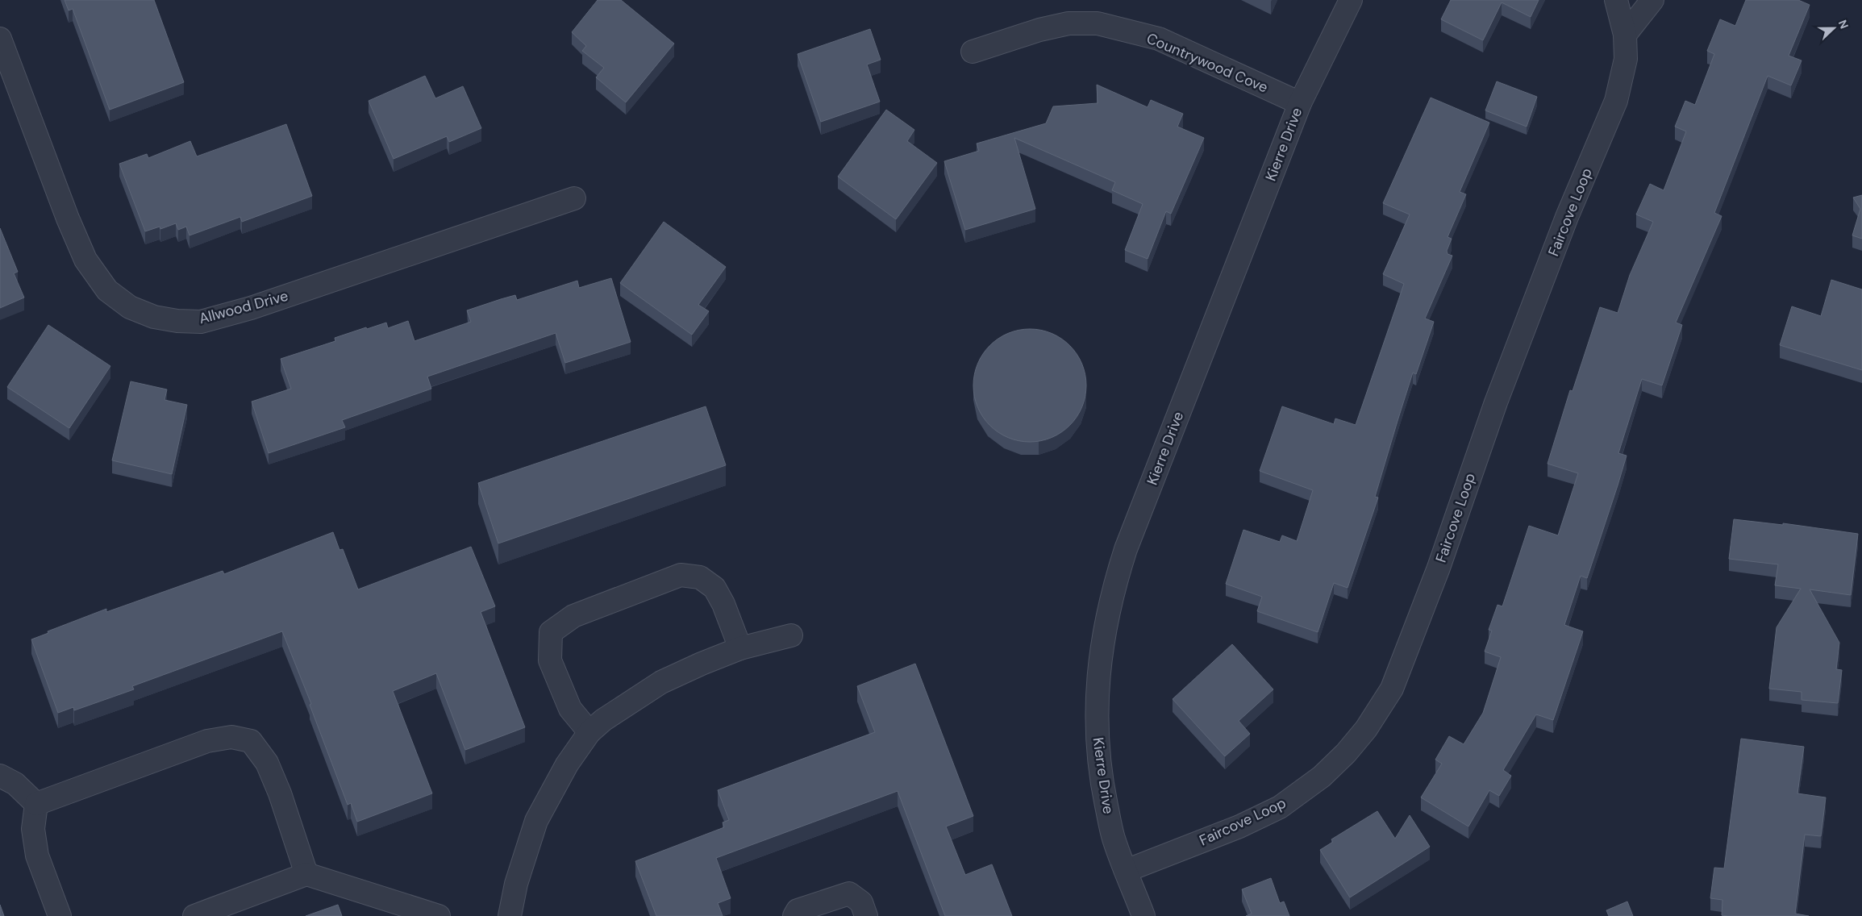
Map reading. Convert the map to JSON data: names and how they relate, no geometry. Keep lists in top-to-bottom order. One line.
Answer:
{"streets":{"street":["Countrywood Cove","Kierre Drive","Faircove Loop","Allwood Drive"]},"crossings":[["Countrywood Cove","Kierre Drive"],["Kierre Drive","Faircove Loop"]],"north":"right"}
